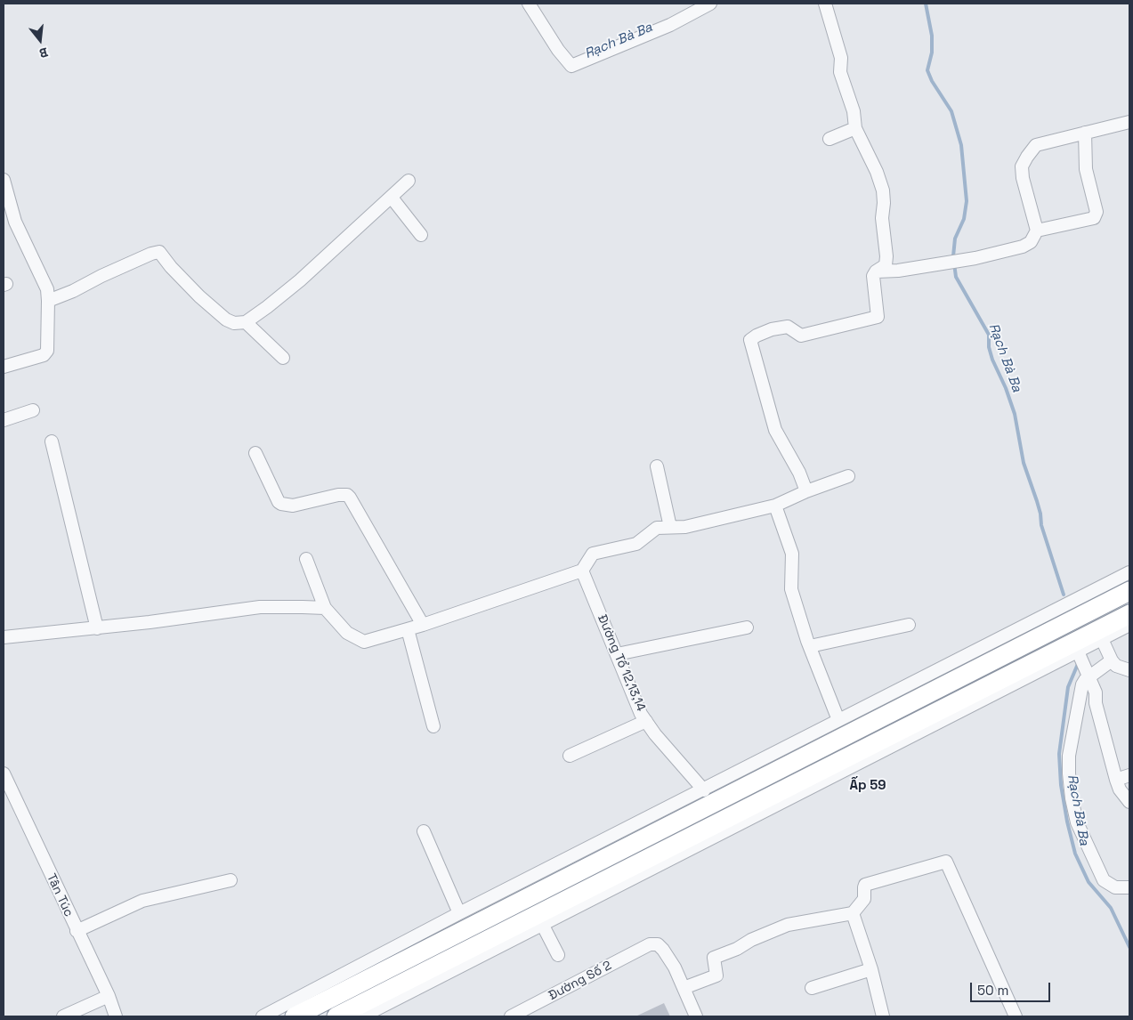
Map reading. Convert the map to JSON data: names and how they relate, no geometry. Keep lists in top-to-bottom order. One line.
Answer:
{"streets":{"street":["Đường Tổ 12,13,14","Tân Túc","Đường Số 2"]},"districts":["Ấp 59"],"water":["Rạch Bà Ba"],"scale_bar":"50 m","north":"bottom"}
